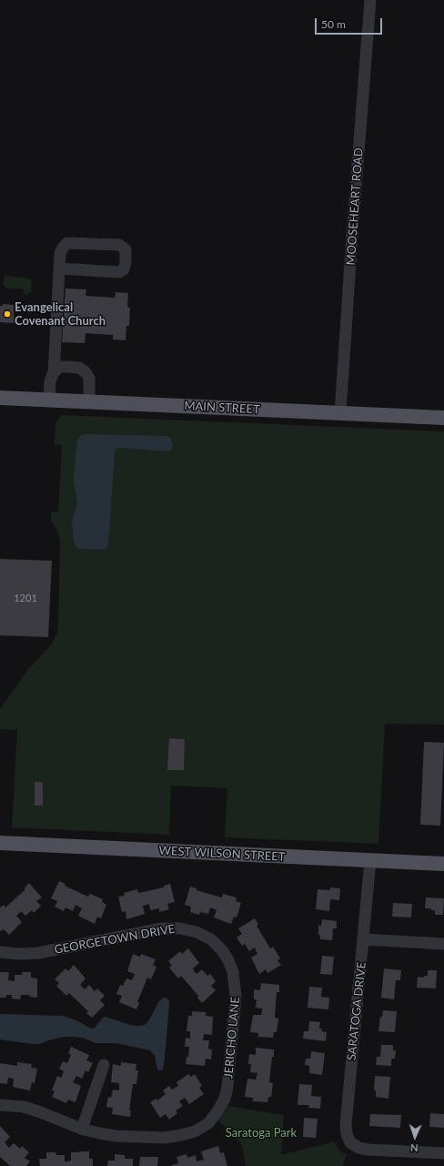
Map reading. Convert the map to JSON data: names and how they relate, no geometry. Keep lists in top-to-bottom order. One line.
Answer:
{"streets":{"main road":["MAIN STREET","WEST WILSON STREET"],"street":["MOOSEHEART ROAD","GEORGETOWN DRIVE","SARATOGA DRIVE","JERICHO LANE"]},"crossings":[["MOOSEHEART ROAD","MAIN STREET"],["WEST WILSON STREET","SARATOGA DRIVE"],["GEORGETOWN DRIVE","JERICHO LANE"]],"parks":["Saratoga Park"],"places":["Evangelical Covenant Church"],"house_numbers":["1201"],"scale_bar":"50 m","north":"bottom"}
